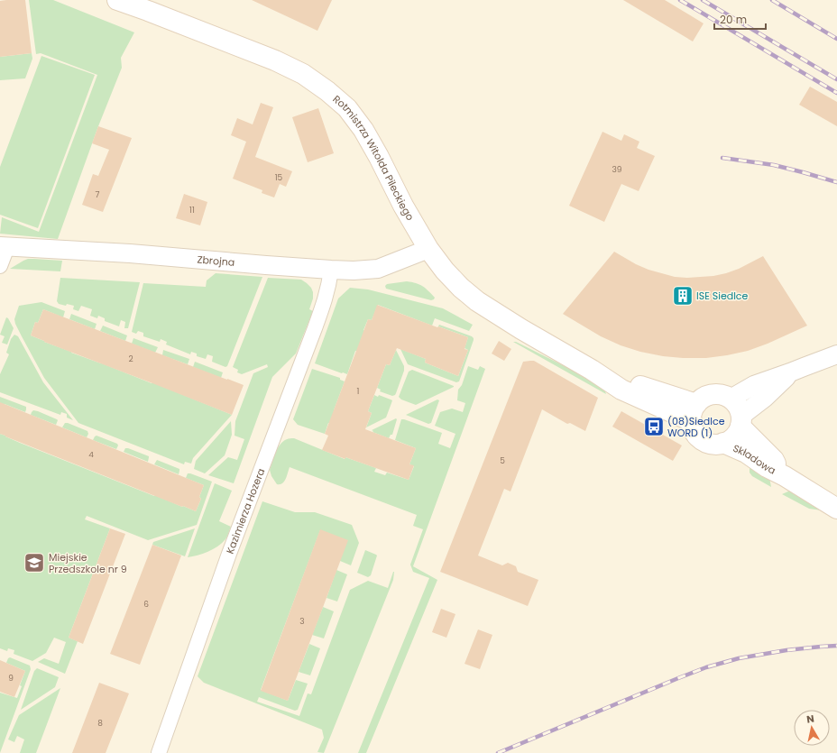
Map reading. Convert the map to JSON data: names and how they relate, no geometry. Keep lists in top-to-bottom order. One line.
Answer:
{"streets":{"main road":["Rotmistrza Witolda Pileckiego","Składowa"],"street":["Zbrojna","Kazimierza Hozera"]},"crossings":[["Rotmistrza Witolda Pileckiego","Zbrojna"],["Rotmistrza Witolda Pileckiego","Składowa"],["Zbrojna","Kazimierza Hozera"]],"places":{"building":["ISE Siedlce"],"bus stop":["(08)Siedlce WORD (1)"],"school or university":["Miejskie Przedszkole nr 9"]},"house_numbers":["39","15","7","11","2","1","4","5","6","3","9","8"],"scale_bar":"20 m","north":"top"}
